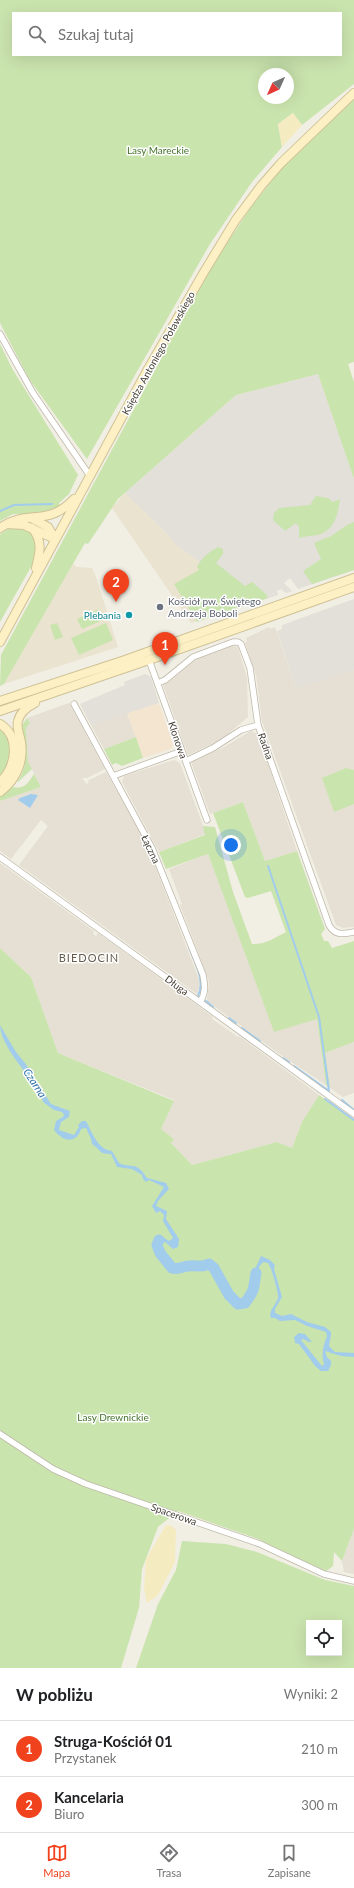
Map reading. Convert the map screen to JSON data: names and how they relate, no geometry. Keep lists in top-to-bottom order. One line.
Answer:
{"streets":{"main road":["Księdza Antoniego Poławskiego"],"street":["Klonowa","Radna","Łączna","Długa","Spacerowa"]},"crossings":[["Klonowa","Radna"],["Łączna","Długa"]],"districts":["BIEDOCIN"],"water":["Czarna"],"parks":["Lasy Mareckie","Lasy Drewnickie"],"places":["Kościół pw. Świętego Andrzeja Boboli","Plebania"],"north":"bottom left","page":{"search":"Szukaj tutaj","pins":["2","1"],"heading":["W pobliżu","Wyniki: 2"],"list":[{"mark":"1","name":"Struga-Kościół 01","note":"Przystanek","value":"210 m"},{"mark":"2","name":"Kancelaria","note":"Biuro","value":"300 m"}],"nav":["Mapa","Trasa","Zapisane"]}}
